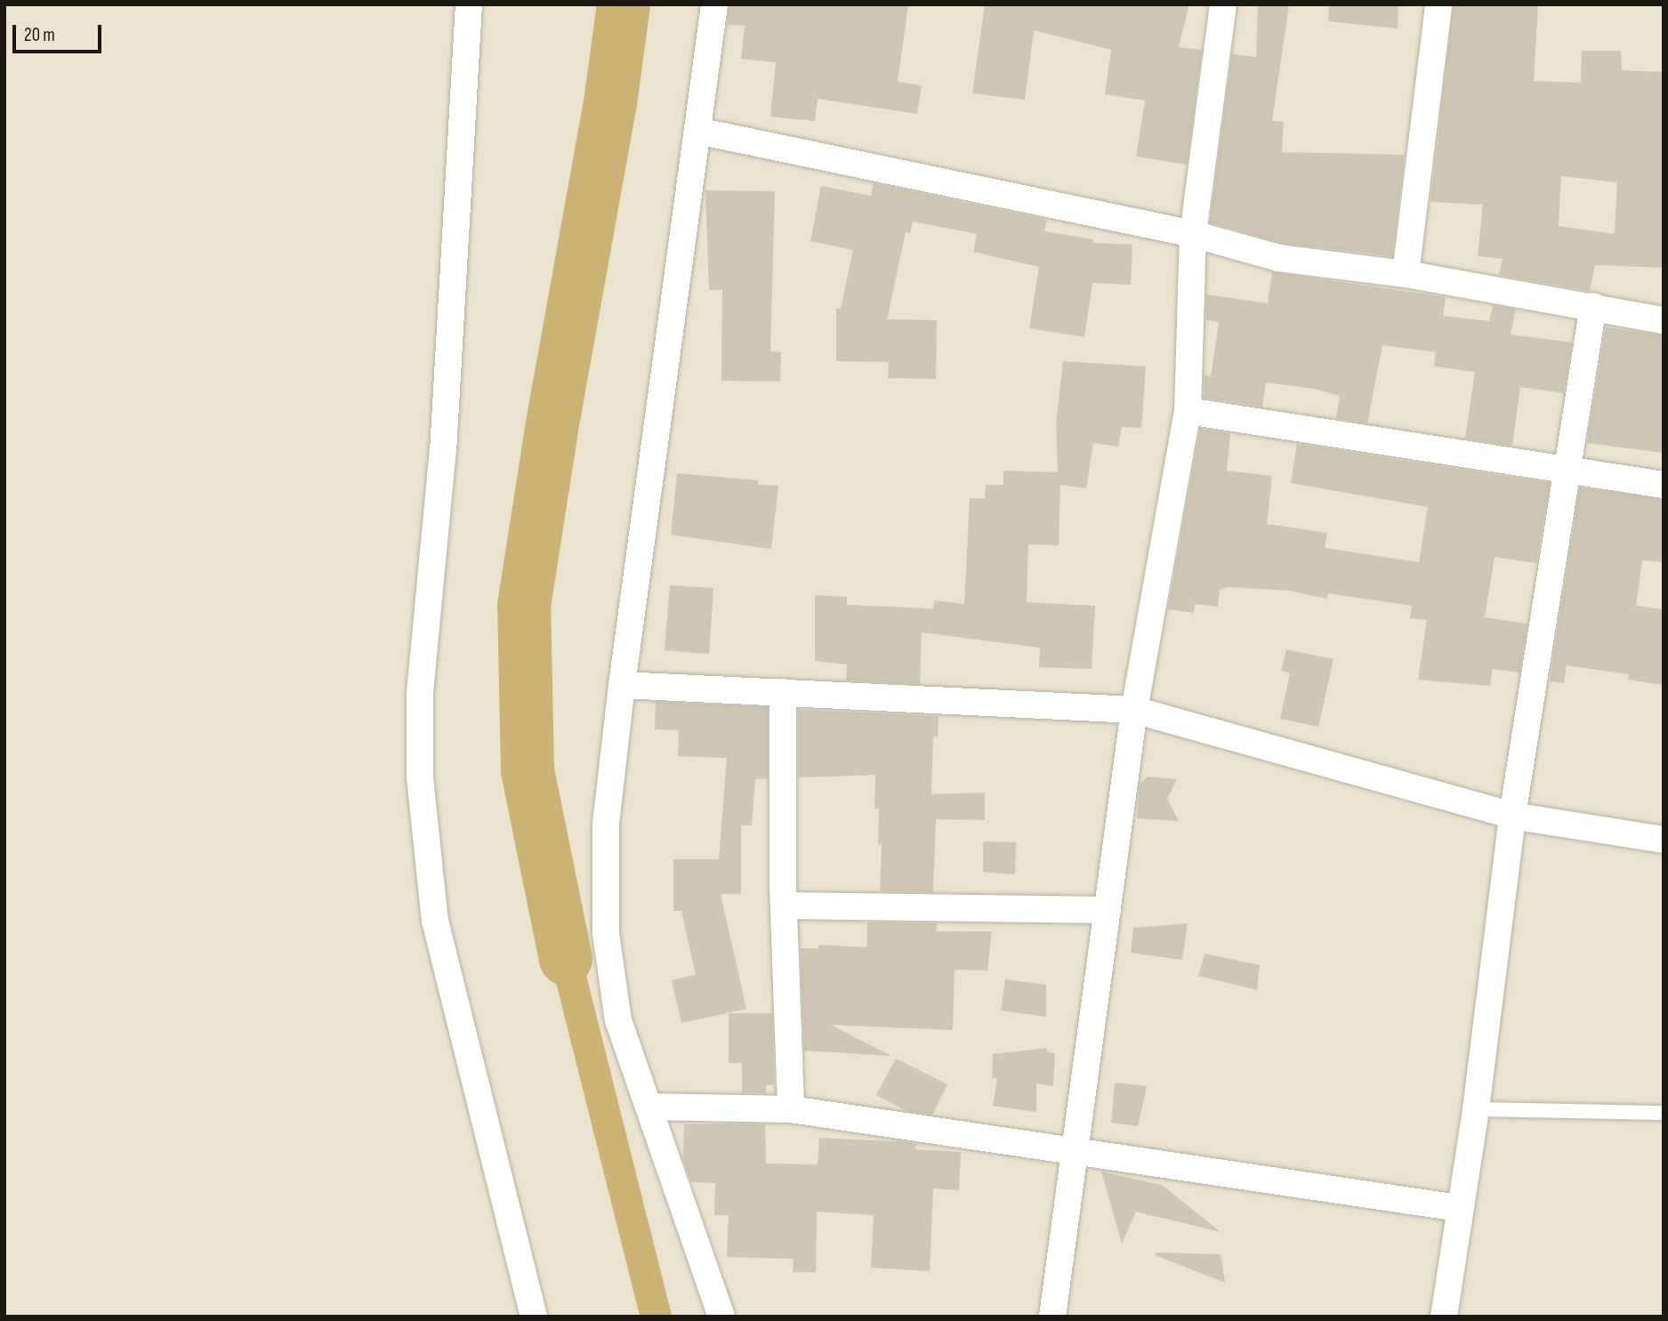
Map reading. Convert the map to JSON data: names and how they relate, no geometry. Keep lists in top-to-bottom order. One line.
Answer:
{"scale_bar":"20 m"}
